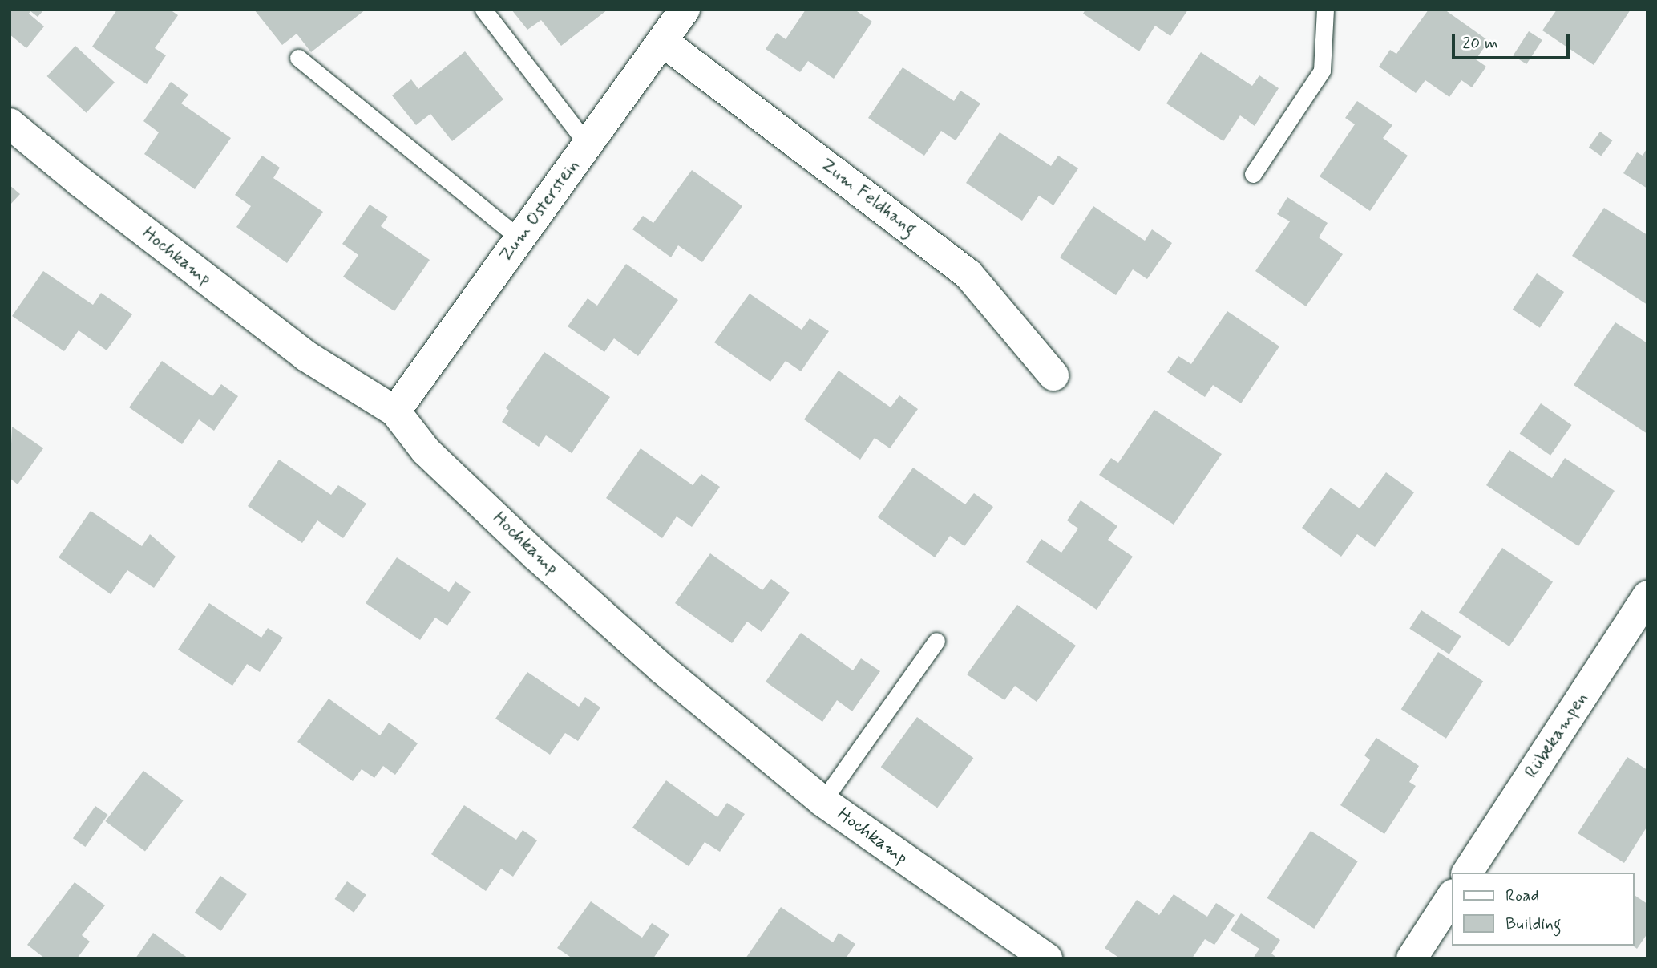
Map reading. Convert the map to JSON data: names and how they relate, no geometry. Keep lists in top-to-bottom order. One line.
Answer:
{"streets":{"street":["Zum Feldhang","Zum Osterstein","Hochkamp","Rübekampen"]},"crossings":[["Zum Feldhang","Zum Osterstein"],["Zum Osterstein","Hochkamp"]],"legend":["Road","Building"],"scale_bar":"20 m"}
